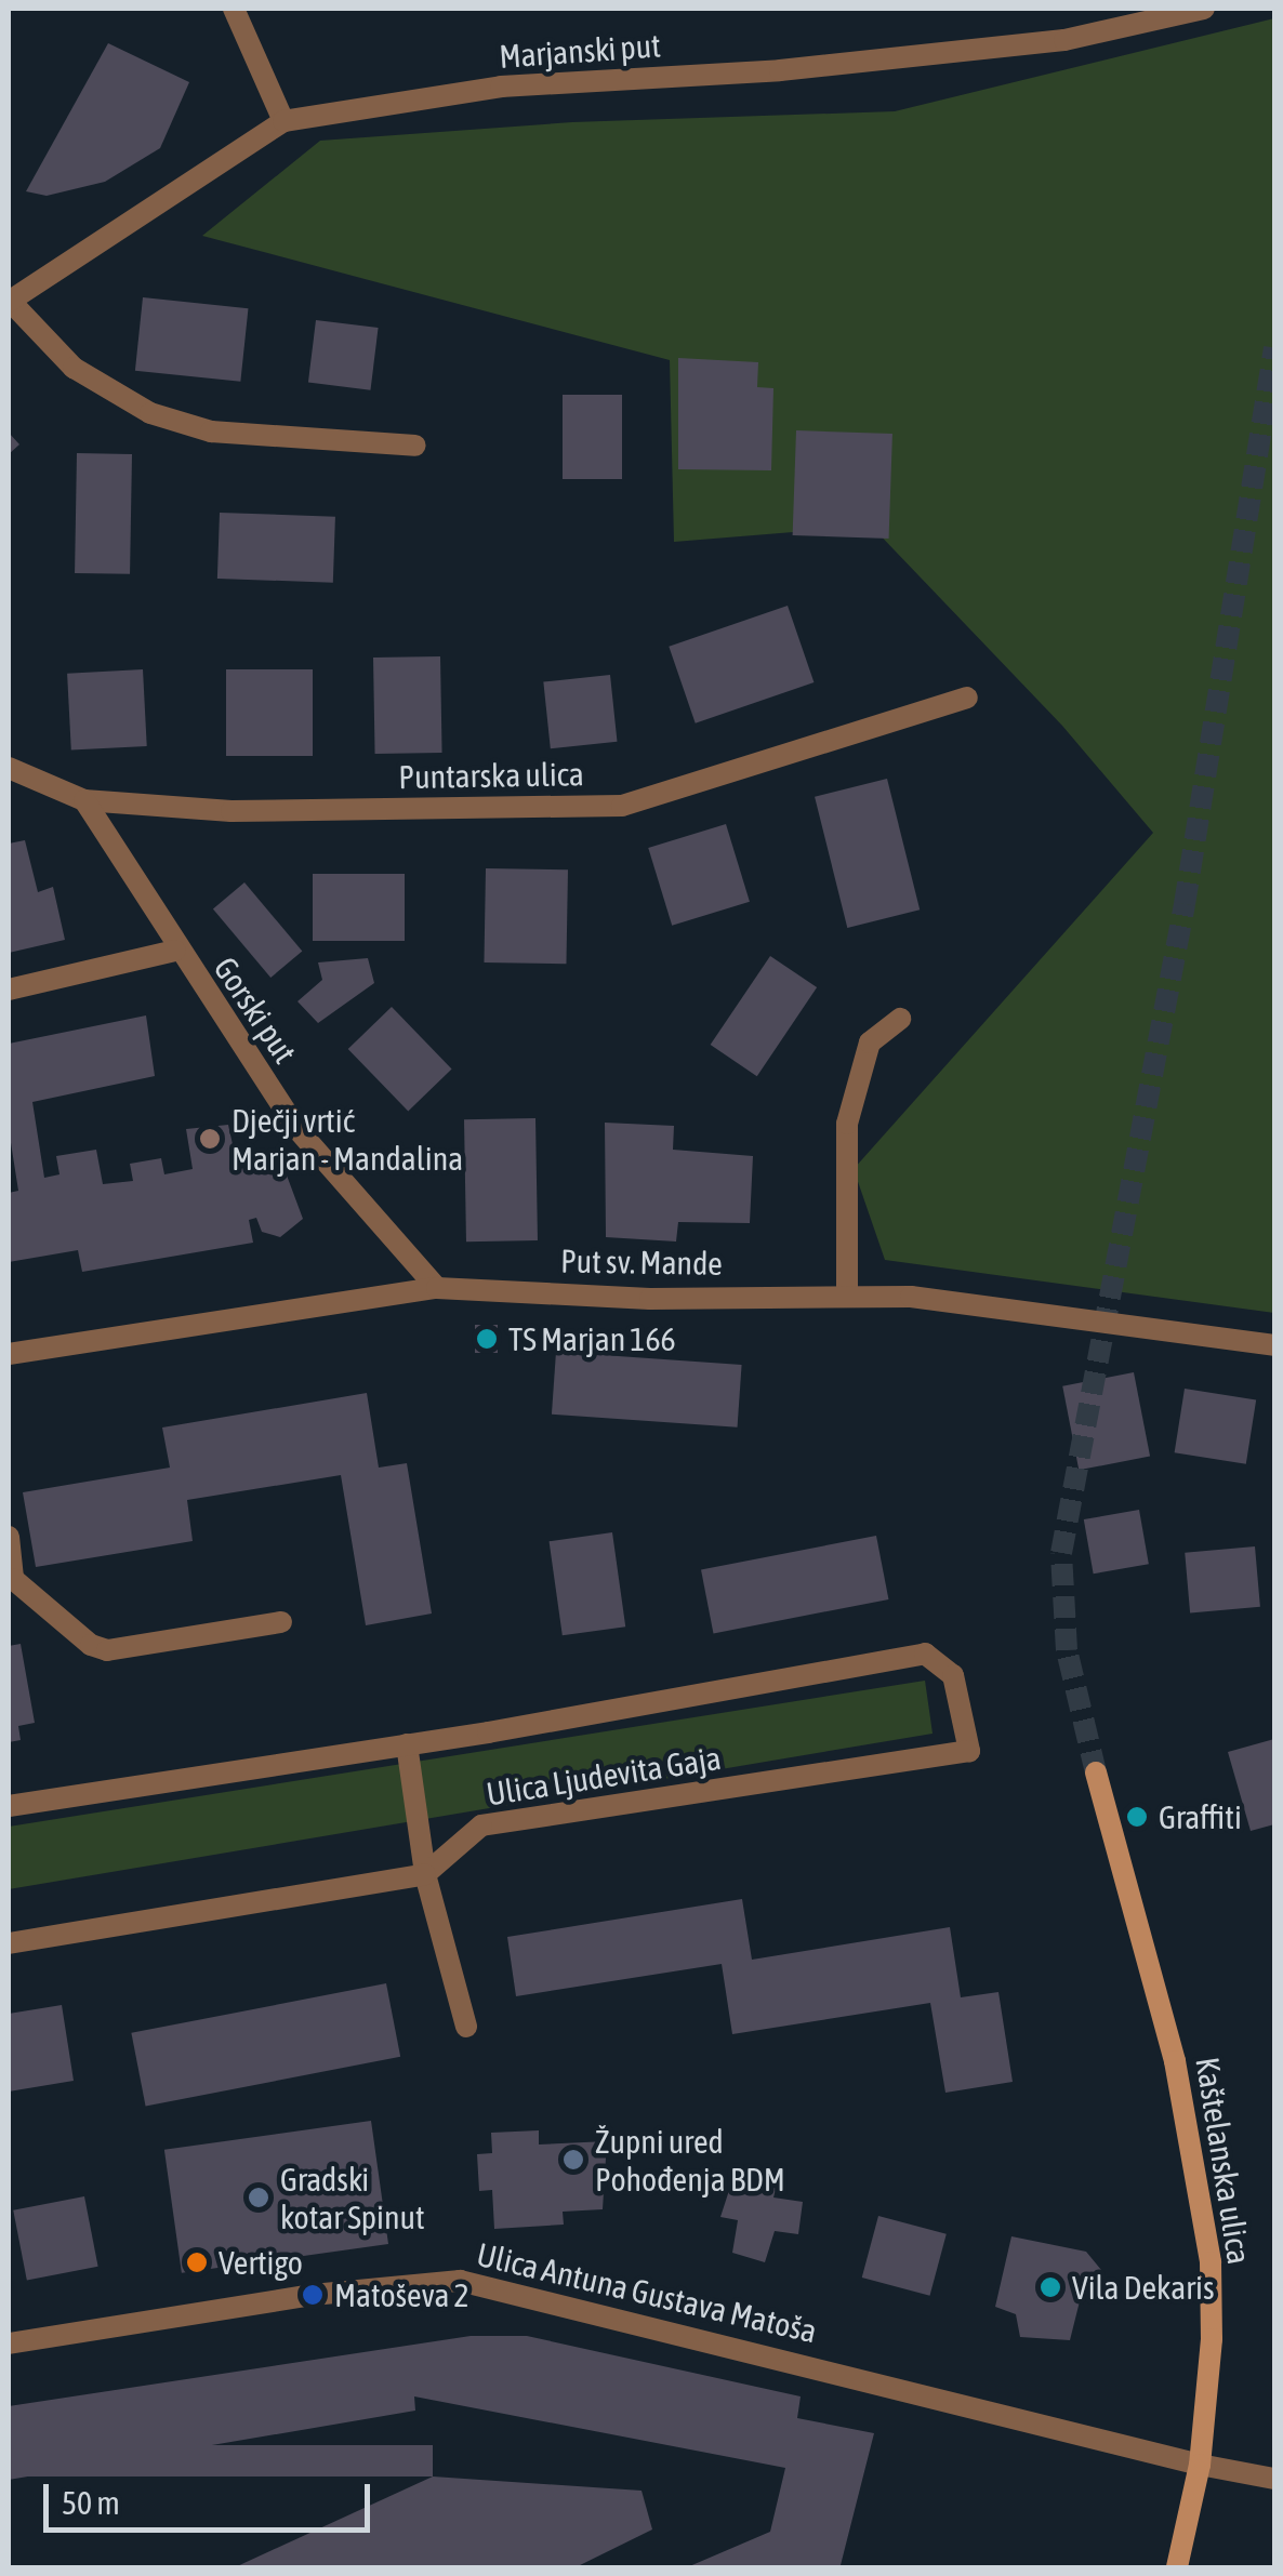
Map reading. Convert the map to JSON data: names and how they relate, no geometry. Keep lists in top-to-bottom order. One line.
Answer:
{"streets":{"main road":["Kaštelanska ulica"],"street":["Marjanski put","Puntarska ulica","Gorski put","Put sv. Mande","Ulica Ljudevita Gaja","Ulica Antuna Gustava Matoša"]},"crossings":[["Puntarska ulica","Gorski put"],["Gorski put","Put sv. Mande"],["Kaštelanska ulica","Ulica Antuna Gustava Matoša"]],"places":["Dječji vrtić Marjan - Mandalina","TS Marjan 166","Graffiti","Župni ured Pohođenja BDM","Gradski kotar Spinut","Vertigo","Vila Dekaris","Matoševa 2"],"scale_bar":"50 m"}
